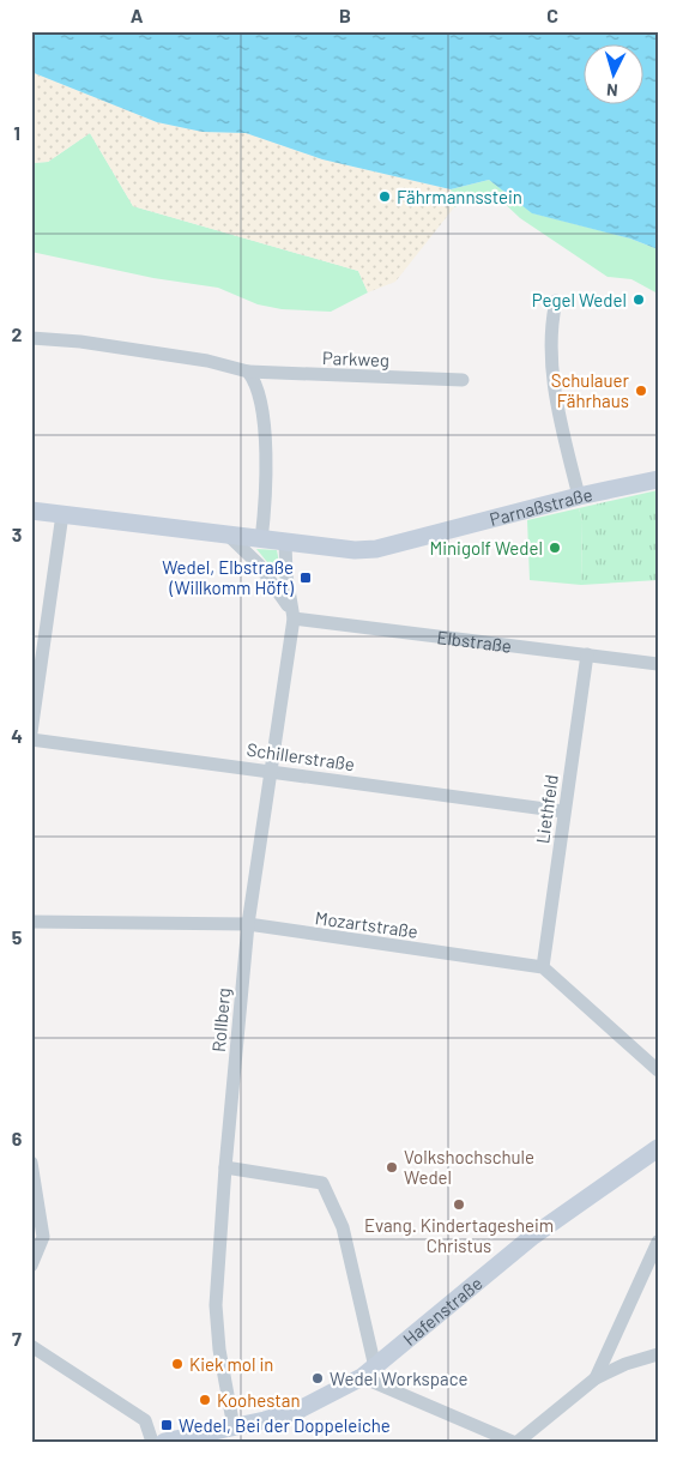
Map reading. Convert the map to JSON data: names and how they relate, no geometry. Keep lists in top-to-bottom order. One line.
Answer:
{"streets":{"street":["Parkweg","Parnaßstraße","Elbstraße","Schillerstraße","Liethfeld","Mozartstraße","Rollberg","Hafenstraße"]},"crossings":[["Elbstraße","Liethfeld"],["Elbstraße","Rollberg"],["Schillerstraße","Liethfeld"],["Schillerstraße","Rollberg"],["Liethfeld","Mozartstraße"],["Mozartstraße","Rollberg"],["Rollberg","Hafenstraße"]],"places":{"other":["Fährmannsstein","Pegel Wedel","Schulauer Fährhaus","Minigolf Wedel","Volkshochschule Wedel","Evang. Kindertagesheim Christus","Kiek mol in","Wedel Workspace","Koohestan"],"transit":["Wedel, Elbstraße (Willkomm Höft)","Wedel, Bei der Doppeleiche"]},"north":"bottom","grid":{"columns":["A","B","C"],"rows":["1","2","3","4","5","6","7"]}}
